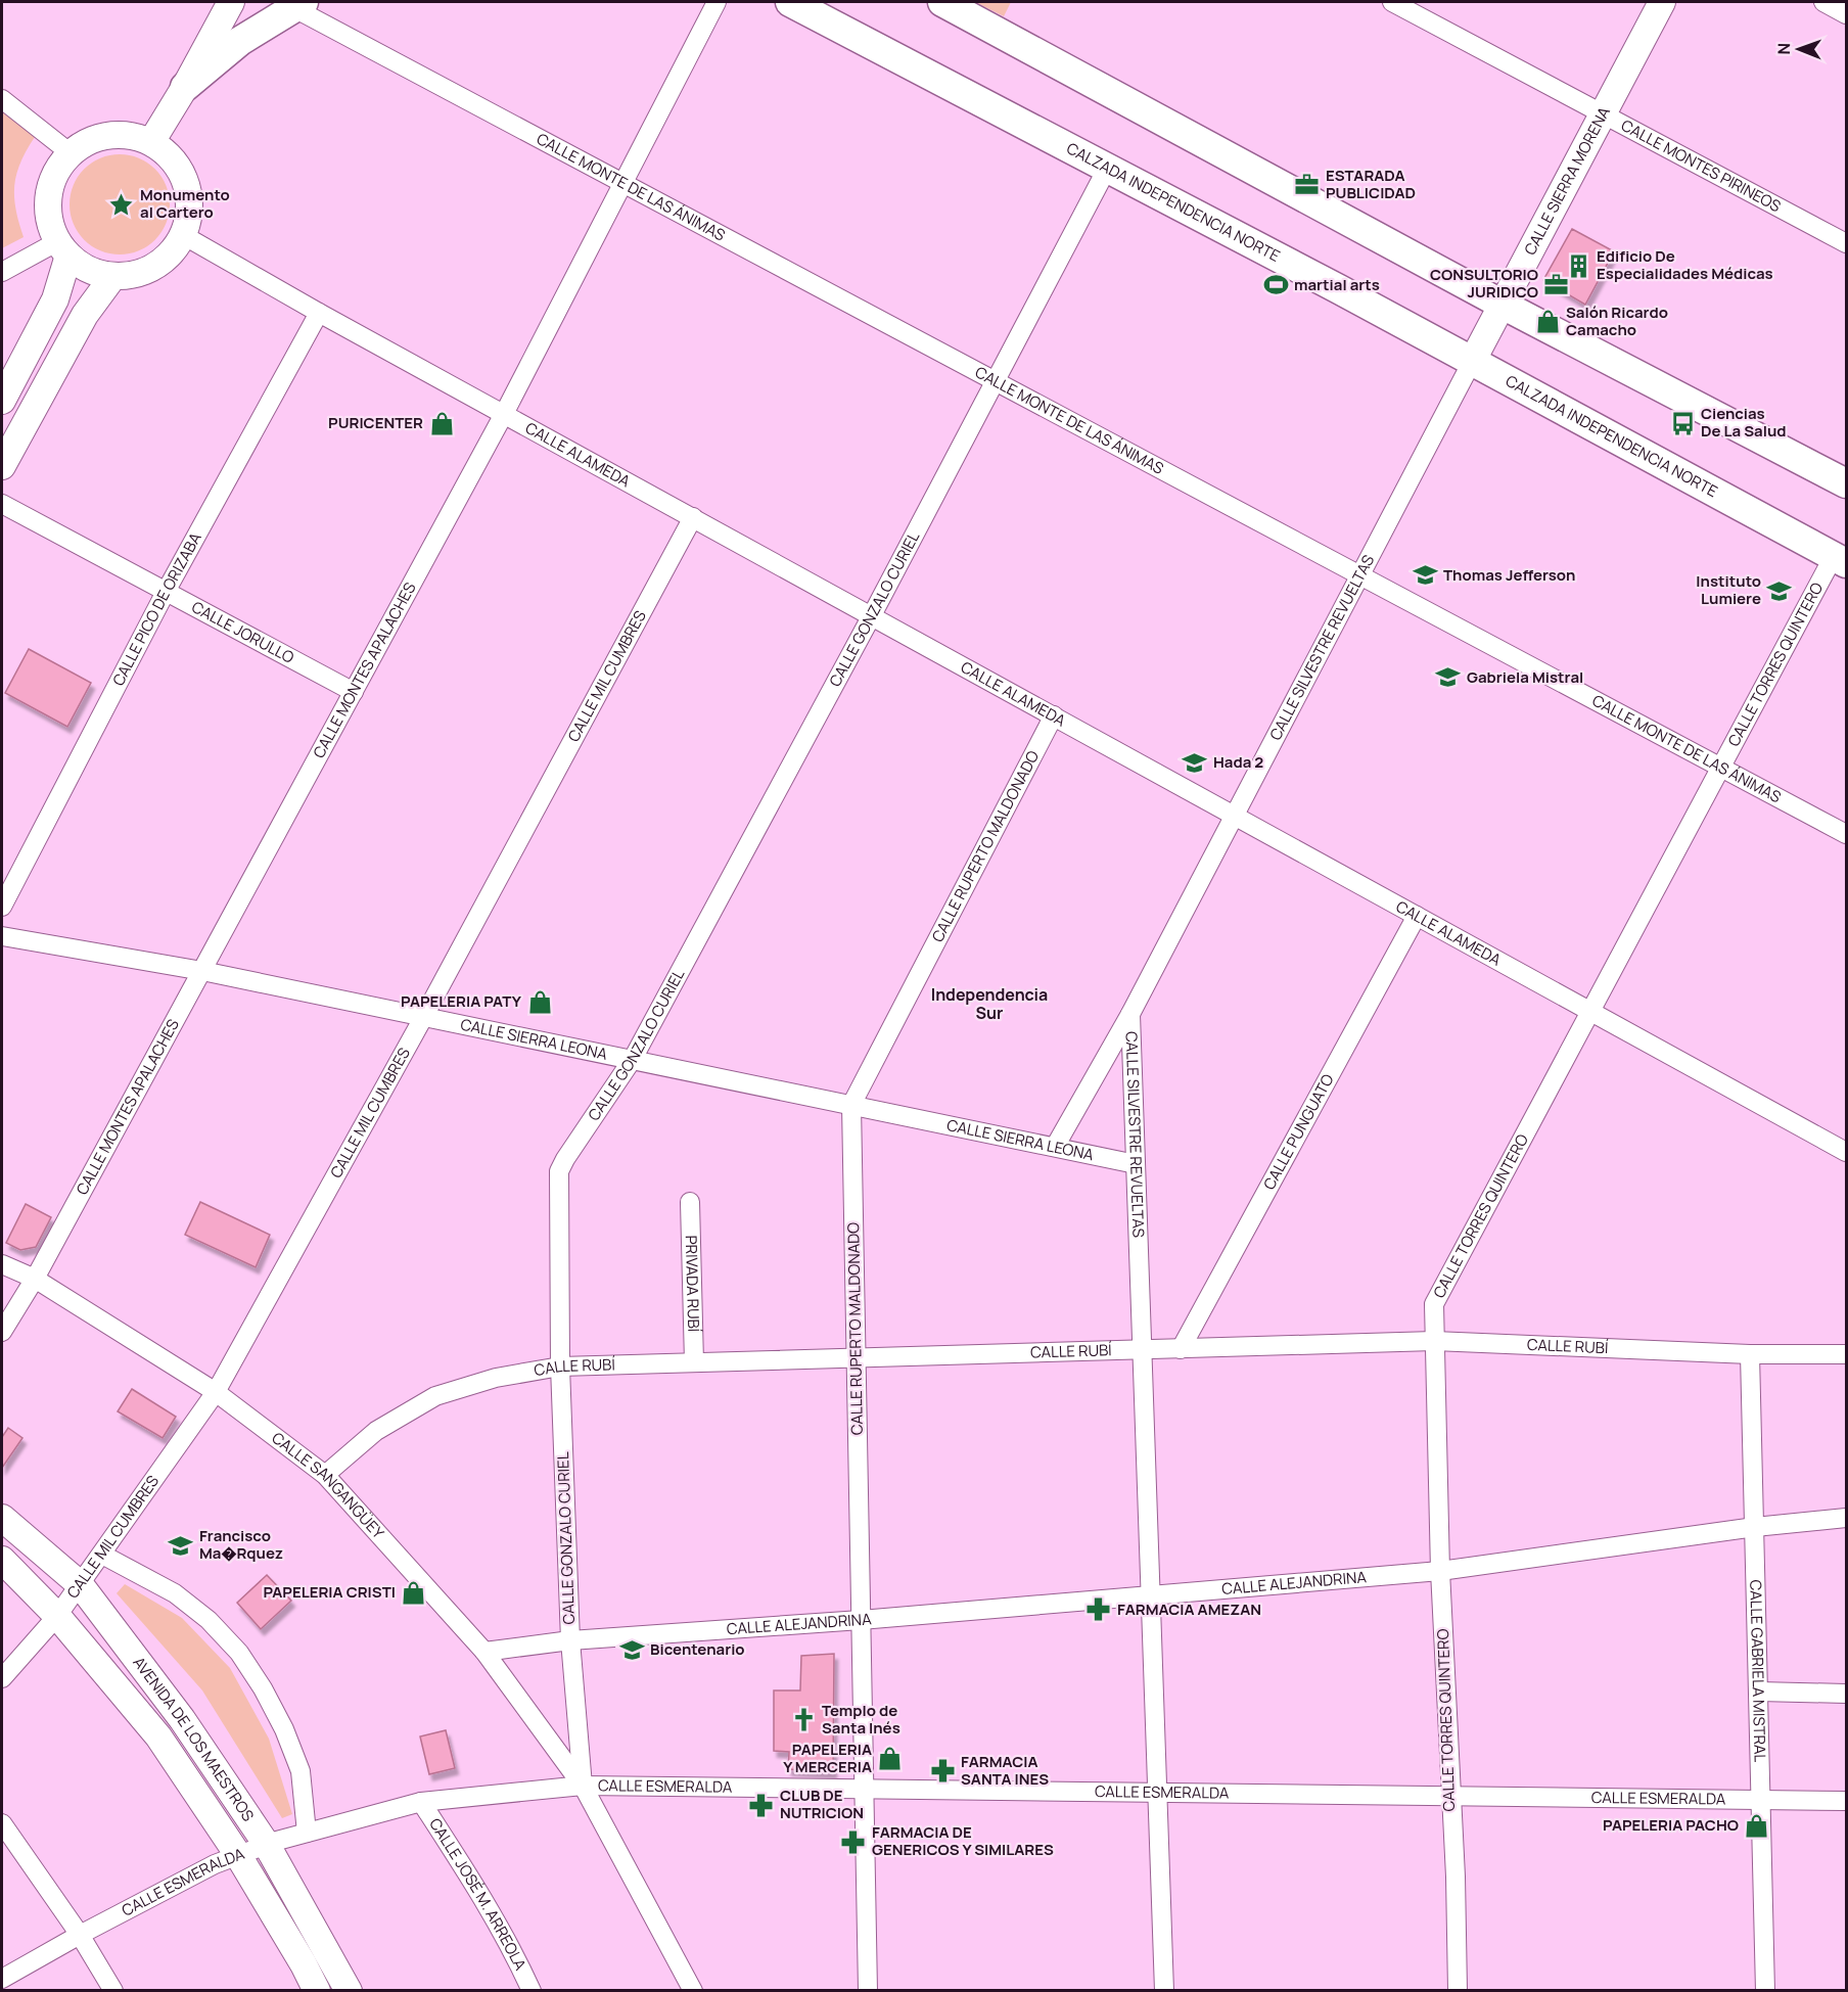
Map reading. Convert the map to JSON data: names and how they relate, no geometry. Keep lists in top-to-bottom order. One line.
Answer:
{"streets":{"main road":["CALZADA INDEPENDENCIA NORTE"],"street":["CALLE MONTES PIRINEOS","CALLE SIERRA MORENA","CALLE MONTE DE LAS ÁNIMAS","CALLE ALAMEDA","CALLE PICO DE ORIZABA","CALLE GONZALO CURIEL","CALLE JORULLO","CALLE SILVESTRE REVUELTAS","CALLE TORRES QUINTERO","CALLE MONTES APALACHES","CALLE MIL CUMBRES","CALLE RUPERTO MALDONADO","CALLE SIERRA LEONA","CALLE PUNGUATO","PRIVADA RUBÍ","CALLE RUBÍ","CALLE SANGANGÜEY","CALLE ALEJANDRINA","CALLE GABRIELA MISTRAL","AVENIDA DE LOS MAESTROS","CALLE ESMERALDA","CALLE JOSÉ M. ARREOLA"]},"crossings":[["CALLE MONTES PIRINEOS","CALLE SIERRA MORENA"],["CALLE SIERRA MORENA","CALZADA INDEPENDENCIA NORTE"],["CALLE SIERRA MORENA","CALLE SILVESTRE REVUELTAS"],["CALLE MONTE DE LAS ÁNIMAS","CALLE GONZALO CURIEL"],["CALLE MONTE DE LAS ÁNIMAS","CALLE SILVESTRE REVUELTAS"],["CALLE MONTE DE LAS ÁNIMAS","CALLE TORRES QUINTERO"],["CALLE MONTE DE LAS ÁNIMAS","CALLE MONTES APALACHES"],["CALZADA INDEPENDENCIA NORTE","CALLE GONZALO CURIEL"],["CALZADA INDEPENDENCIA NORTE","CALLE SILVESTRE REVUELTAS"],["CALZADA INDEPENDENCIA NORTE","CALLE TORRES QUINTERO"],["CALLE ALAMEDA","CALLE PICO DE ORIZABA"],["CALLE ALAMEDA","CALLE GONZALO CURIEL"],["CALLE ALAMEDA","CALLE SILVESTRE REVUELTAS"],["CALLE ALAMEDA","CALLE TORRES QUINTERO"],["CALLE ALAMEDA","CALLE MONTES APALACHES"],["CALLE ALAMEDA","CALLE MIL CUMBRES"],["CALLE ALAMEDA","CALLE RUPERTO MALDONADO"],["CALLE ALAMEDA","CALLE PUNGUATO"],["CALLE PICO DE ORIZABA","CALLE JORULLO"],["CALLE GONZALO CURIEL","CALLE SIERRA LEONA"],["CALLE GONZALO CURIEL","CALLE RUBÍ"],["CALLE GONZALO CURIEL","CALLE SANGANGÜEY"],["CALLE GONZALO CURIEL","CALLE ALEJANDRINA"],["CALLE GONZALO CURIEL","CALLE ESMERALDA"],["CALLE JORULLO","CALLE MONTES APALACHES"],["CALLE SILVESTRE REVUELTAS","CALLE SIERRA LEONA"],["CALLE SILVESTRE REVUELTAS","CALLE RUBÍ"],["CALLE SILVESTRE REVUELTAS","CALLE ALEJANDRINA"],["CALLE SILVESTRE REVUELTAS","CALLE ESMERALDA"],["CALLE TORRES QUINTERO","CALLE RUBÍ"],["CALLE TORRES QUINTERO","CALLE ALEJANDRINA"],["CALLE TORRES QUINTERO","CALLE ESMERALDA"],["CALLE MONTES APALACHES","CALLE SIERRA LEONA"],["CALLE MONTES APALACHES","CALLE SANGANGÜEY"],["CALLE MIL CUMBRES","CALLE SIERRA LEONA"],["CALLE MIL CUMBRES","CALLE SANGANGÜEY"],["CALLE MIL CUMBRES","AVENIDA DE LOS MAESTROS"],["CALLE RUPERTO MALDONADO","CALLE SIERRA LEONA"],["CALLE RUPERTO MALDONADO","CALLE RUBÍ"],["CALLE RUPERTO MALDONADO","CALLE ALEJANDRINA"],["CALLE RUPERTO MALDONADO","CALLE ESMERALDA"],["CALLE PUNGUATO","CALLE RUBÍ"],["PRIVADA RUBÍ","CALLE RUBÍ"],["CALLE RUBÍ","CALLE SANGANGÜEY"],["CALLE RUBÍ","CALLE GABRIELA MISTRAL"],["CALLE SANGANGÜEY","CALLE ALEJANDRINA"],["CALLE SANGANGÜEY","CALLE ESMERALDA"],["CALLE ALEJANDRINA","CALLE GABRIELA MISTRAL"],["CALLE GABRIELA MISTRAL","CALLE ESMERALDA"],["AVENIDA DE LOS MAESTROS","CALLE ESMERALDA"],["CALLE ESMERALDA","CALLE JOSÉ M. ARREOLA"]],"districts":["Independencia Sur"],"places":{"office":["ESTARADA PUBLICIDAD","CONSULTORIO JURIDICO"],"place":["Monumento al Cartero"],"building":["Edificio De Especialidades Médicas"],"sports":["martial arts"],"shop":["Salón Ricardo Camacho","PURICENTER","PAPELERIA PATY","PAPELERIA CRISTI","PAPELERIA Y MERCERIA","PAPELERIA PACHO"],"bus stop":["Ciencias De La Salud"],"school or university":["Thomas Jefferson","Instituto Lumiere","Gabriela Mistral","Hada 2","Francisco Ma�Rquez","Bicentenario"],"pharmacy":["FARMACIA AMEZAN","FARMACIA SANTA INES","CLUB DE NUTRICION","FARMACIA DE GENERICOS Y SIMILARES"],"church":["Templo de Santa Inés"]},"north":"left"}
